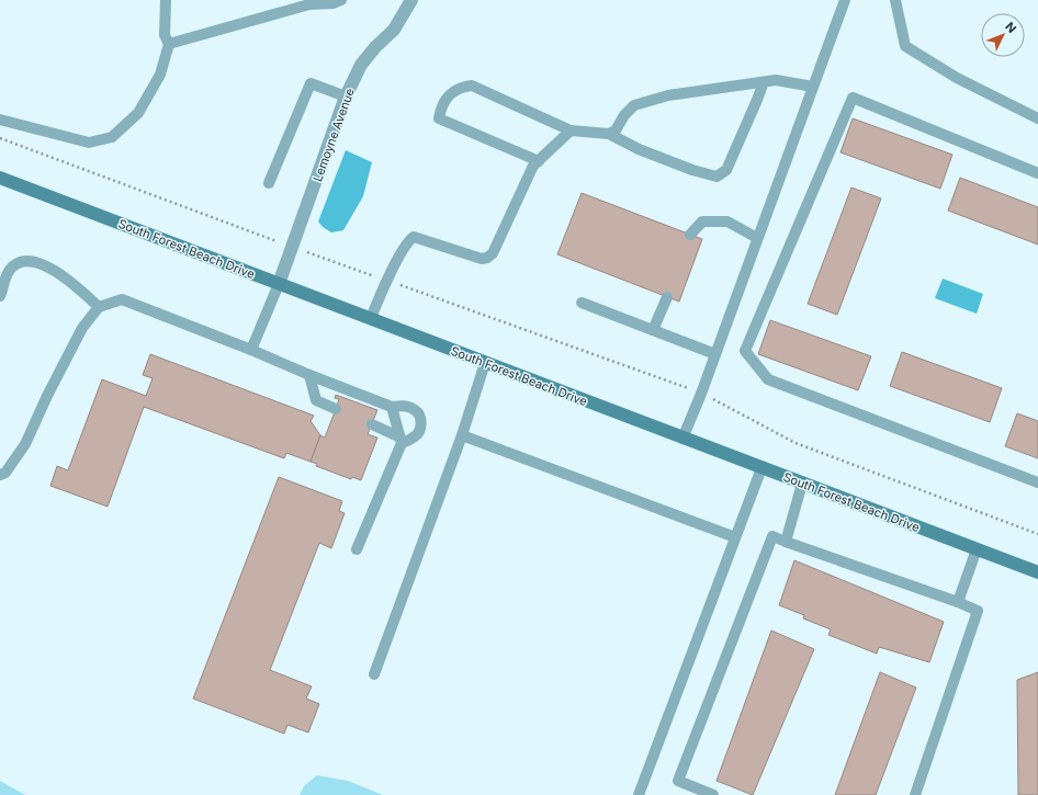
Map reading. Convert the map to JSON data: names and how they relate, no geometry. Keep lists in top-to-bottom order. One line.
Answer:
{"streets":{"street":["Lemoyne Avenue","South Forest Beach Drive"]},"crossings":[["Lemoyne Avenue","South Forest Beach Drive"]],"north":"top right"}
